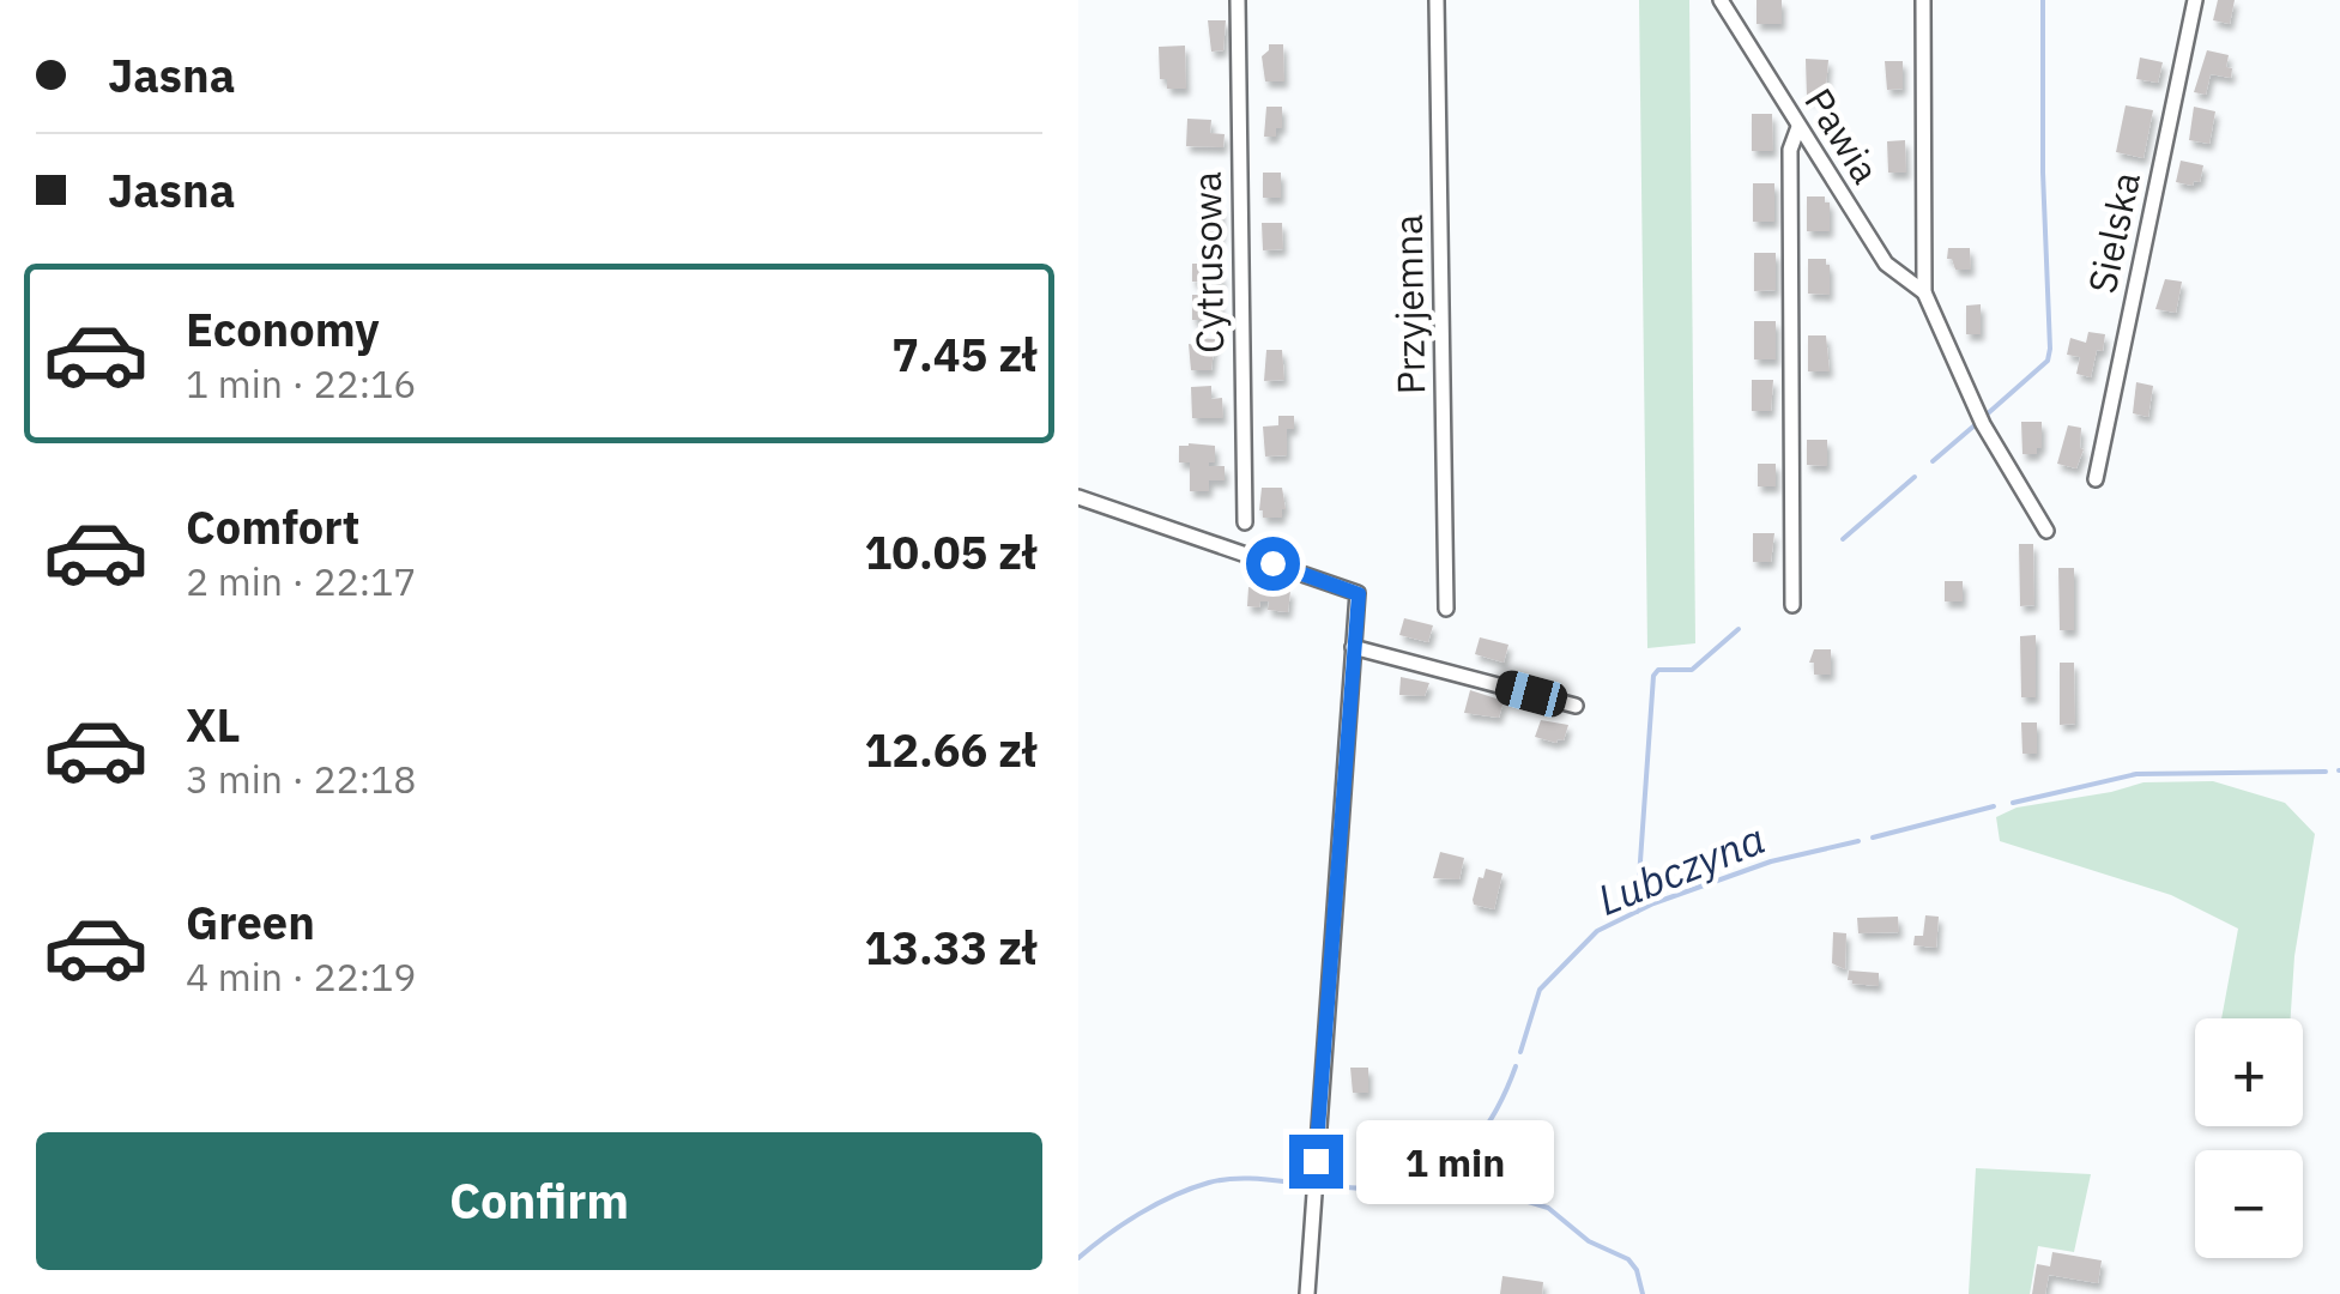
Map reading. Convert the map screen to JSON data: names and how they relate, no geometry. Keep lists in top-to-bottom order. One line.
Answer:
{"streets":{"street":["Pawia","Sielska","Cytrusowa","Przyjemna"]},"water":["Lubczyna"],"page":{"banner":["Jasna","Jasna"],"list":[{"name":"Economy","note":"1 min · 22:16","value":"7.45 zł"},{"name":"Comfort","note":"2 min · 22:17","value":"10.05 zł"},{"name":"XL","note":"3 min · 22:18","value":"12.66 zł"},{"name":"Green","note":"4 min · 22:19","value":"13.33 zł"}],"map_buttons":["+","−"],"buttons":"Confirm","bubble":"1 min"}}
